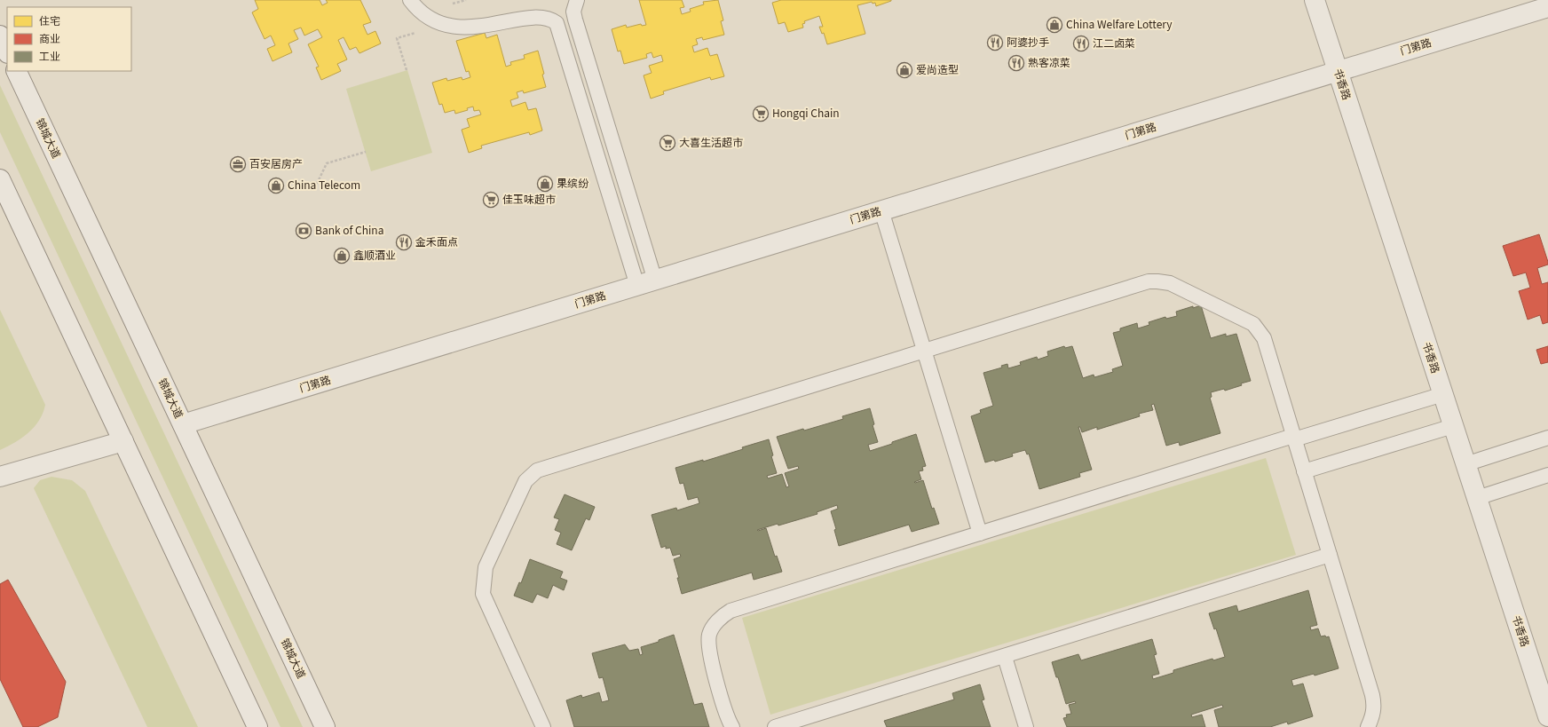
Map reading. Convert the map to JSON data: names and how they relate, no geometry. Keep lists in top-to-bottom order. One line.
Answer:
{"streets":{"street":["门第路","书香路","锦城大道"]},"crossings":[["门第路","书香路"],["门第路","锦城大道"]],"places":{"shop":["China Welfare Lottery","爱尚造型","果缤纷","China Telecom","鑫顺酒业"],"restaurant":["阿婆抄手","江二卤菜","熟客凉菜","金禾面点"],"supermarket":["Hongqi Chain","大喜生活超市","佳玉味超市"],"office":["百安居房产"],"bank":["Bank of China"]},"legend":["住宅","商业","工业"]}
